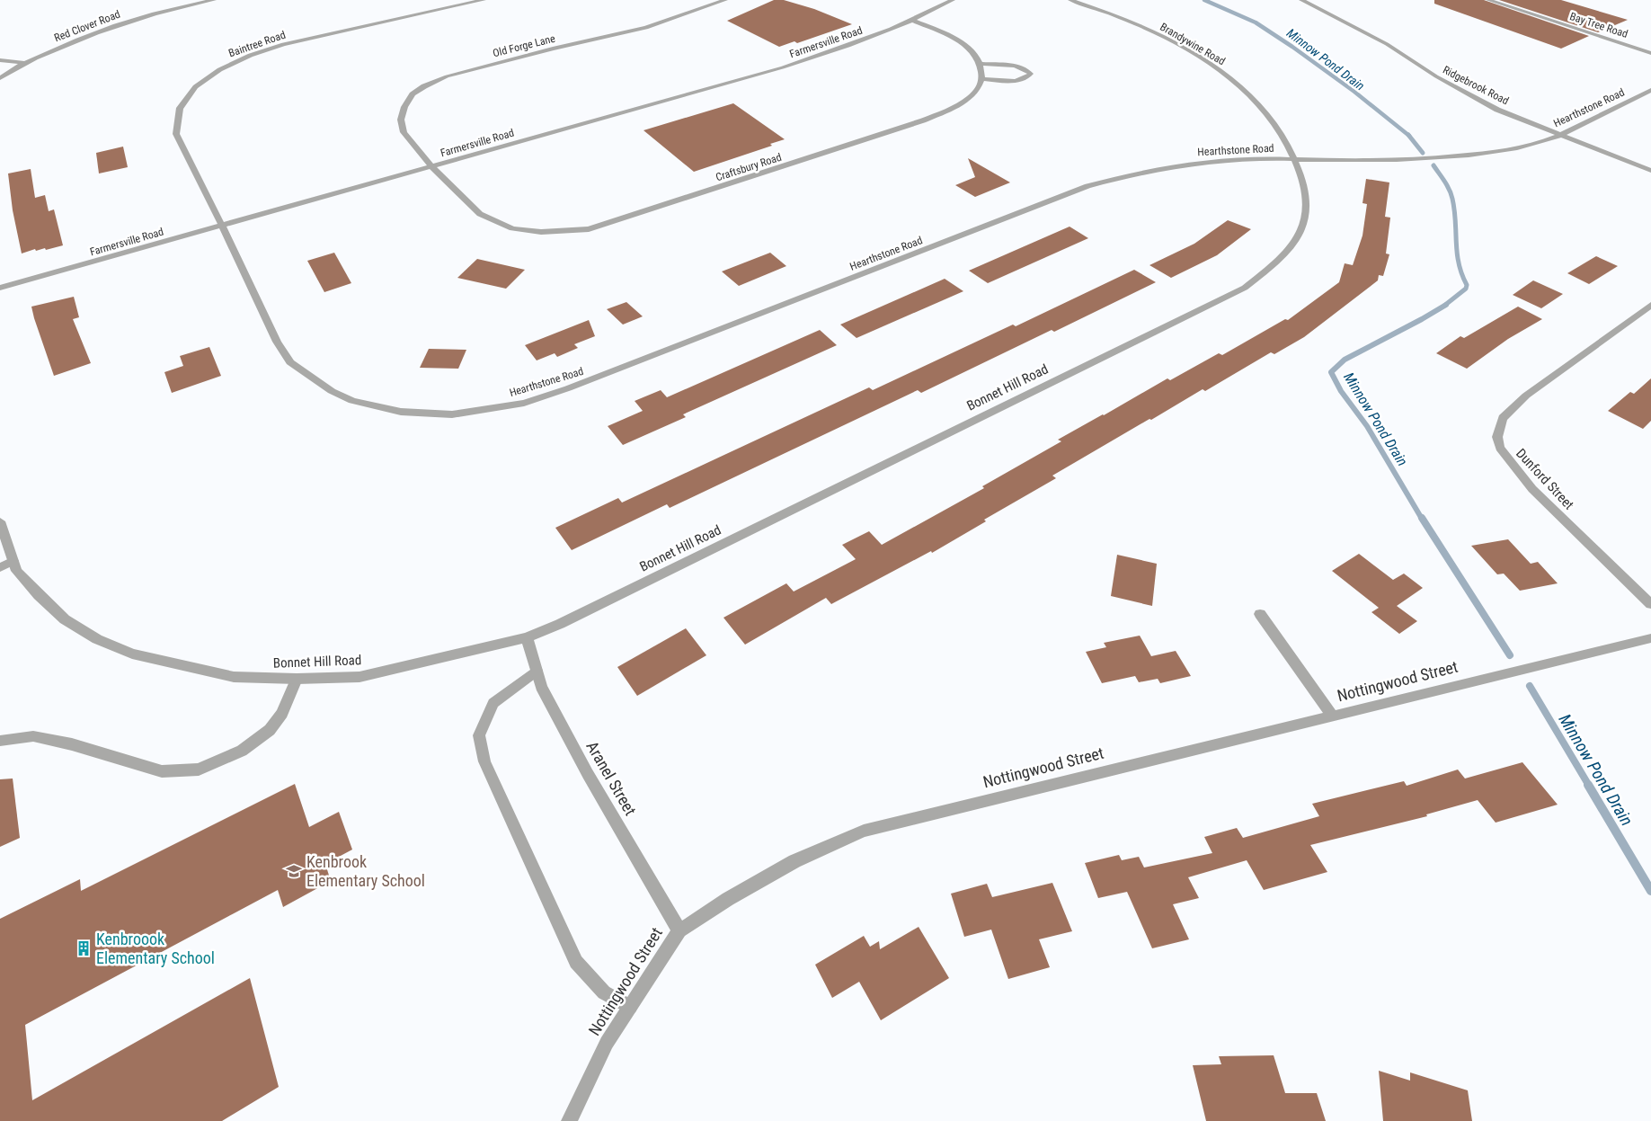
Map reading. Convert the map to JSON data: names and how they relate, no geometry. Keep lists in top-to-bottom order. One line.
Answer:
{"streets":{"street":["Bay Tree Road","Red Clover Road","Farmersville Road","Baintree Road","Brandywine Road","Old Forge Lane","Ridgebrook Road","Hearthstone Road","Craftsbury Road","Bonnet Hill Road","Dunford Street","Nottingwood Street","Aranel Street"]},"crossings":[["Farmersville Road","Baintree Road"],["Farmersville Road","Old Forge Lane"],["Farmersville Road","Hearthstone Road"],["Farmersville Road","Craftsbury Road"],["Baintree Road","Hearthstone Road"],["Brandywine Road","Hearthstone Road"],["Brandywine Road","Bonnet Hill Road"],["Old Forge Lane","Craftsbury Road"],["Ridgebrook Road","Hearthstone Road"],["Hearthstone Road","Bonnet Hill Road"],["Bonnet Hill Road","Aranel Street"],["Nottingwood Street","Aranel Street"]],"water":["Minnow Pond Drain"],"places":{"school or university":["Kenbrook Elementary School"],"building":["Kenbroook Elementary School"]}}
